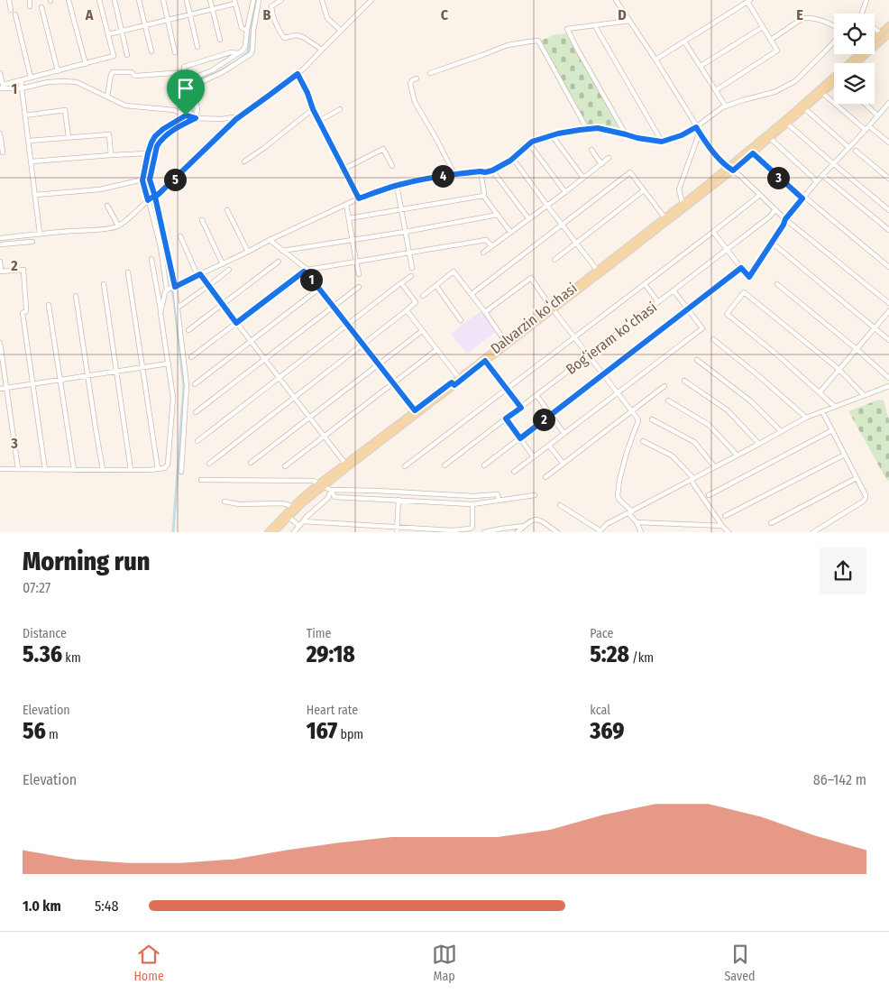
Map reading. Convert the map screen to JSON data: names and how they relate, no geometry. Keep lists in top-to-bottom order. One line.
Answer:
{"streets":{"main road":["Dalvarzin koʻchasi"],"street":["Bogʻieram koʻchasi"]},"page":{"pins":["4","3","5","1","2"],"heading":["Morning run","07:27"],"stats":[["Distance","5.36 km"],["Time","29:18"],["Pace","5:28 /km"],["Elevation","56 m"],["Heart rate","167 bpm"],["kcal","369"]],"chart":["Elevation","86–142 m"],"list":[{"name":"1.0 km","note":"5:48"}],"tabs":["Home","Map","Saved"]},"grid":{"columns":["A","B","C","D","E"],"rows":["1","2","3"]}}
